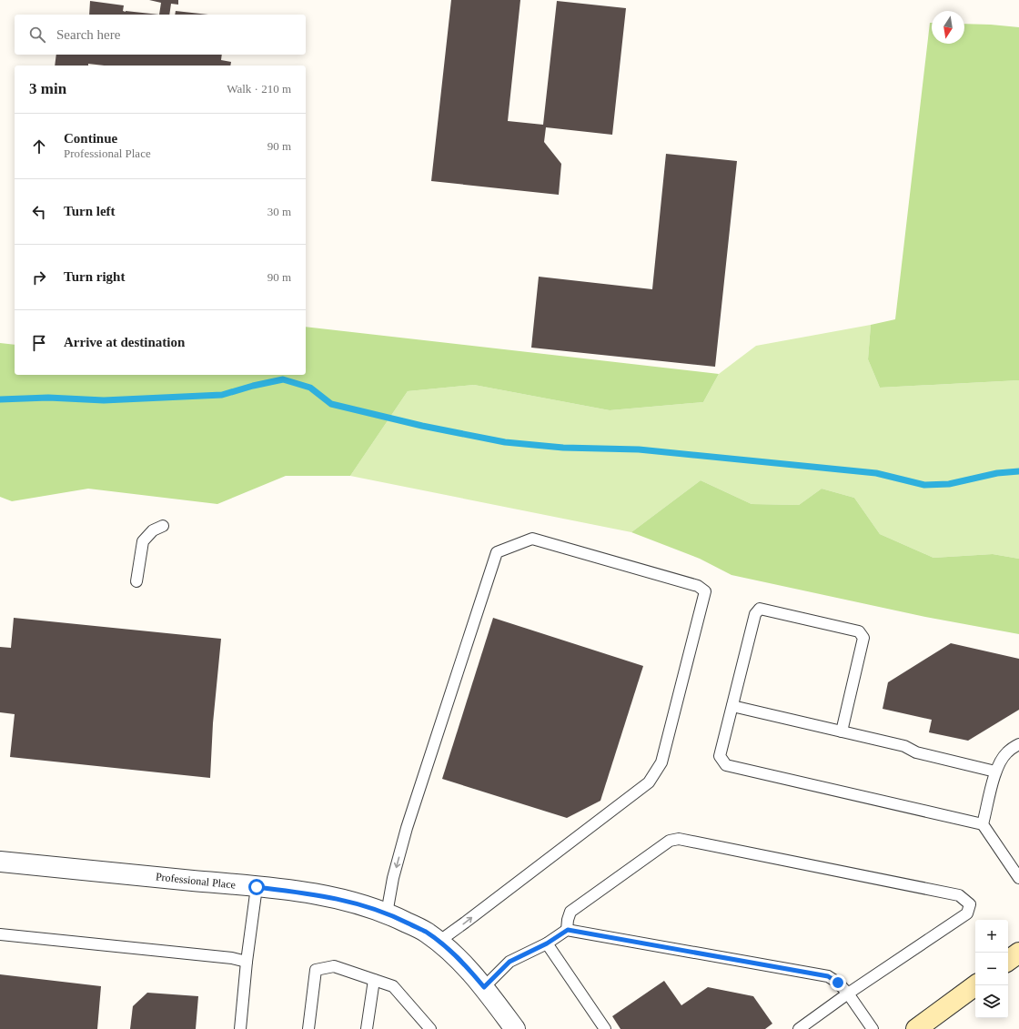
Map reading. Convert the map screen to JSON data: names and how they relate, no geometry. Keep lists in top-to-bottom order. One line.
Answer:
{"streets":{"street":["Professional Place"]},"north":"bottom","page":{"search":"Search here","heading":["3 min","Walk · 210 m"],"list":[["Continue","Professional Place","90 m"],["Turn left","30 m"],["Turn right","90 m"],"Arrive at destination"],"map_buttons":["+","−"]}}
